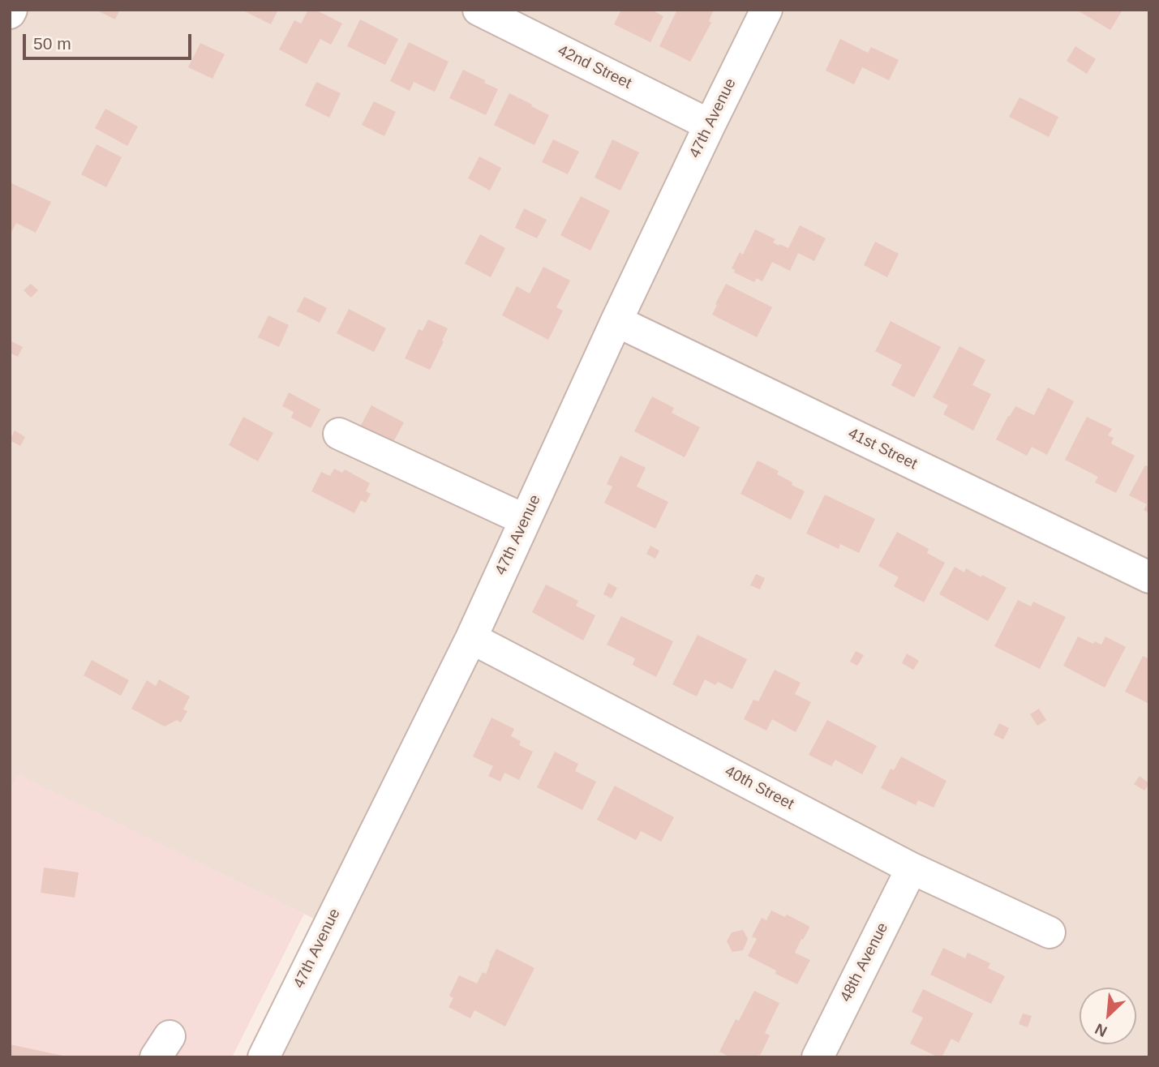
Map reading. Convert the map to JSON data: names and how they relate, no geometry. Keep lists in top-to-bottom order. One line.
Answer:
{"streets":{"street":["42nd Street","47th Avenue","41st Street","40th Street","48th Avenue"]},"crossings":[["42nd Street","47th Avenue"],["47th Avenue","41st Street"],["47th Avenue","40th Street"],["40th Street","48th Avenue"]],"scale_bar":"50 m","north":"bottom left"}
